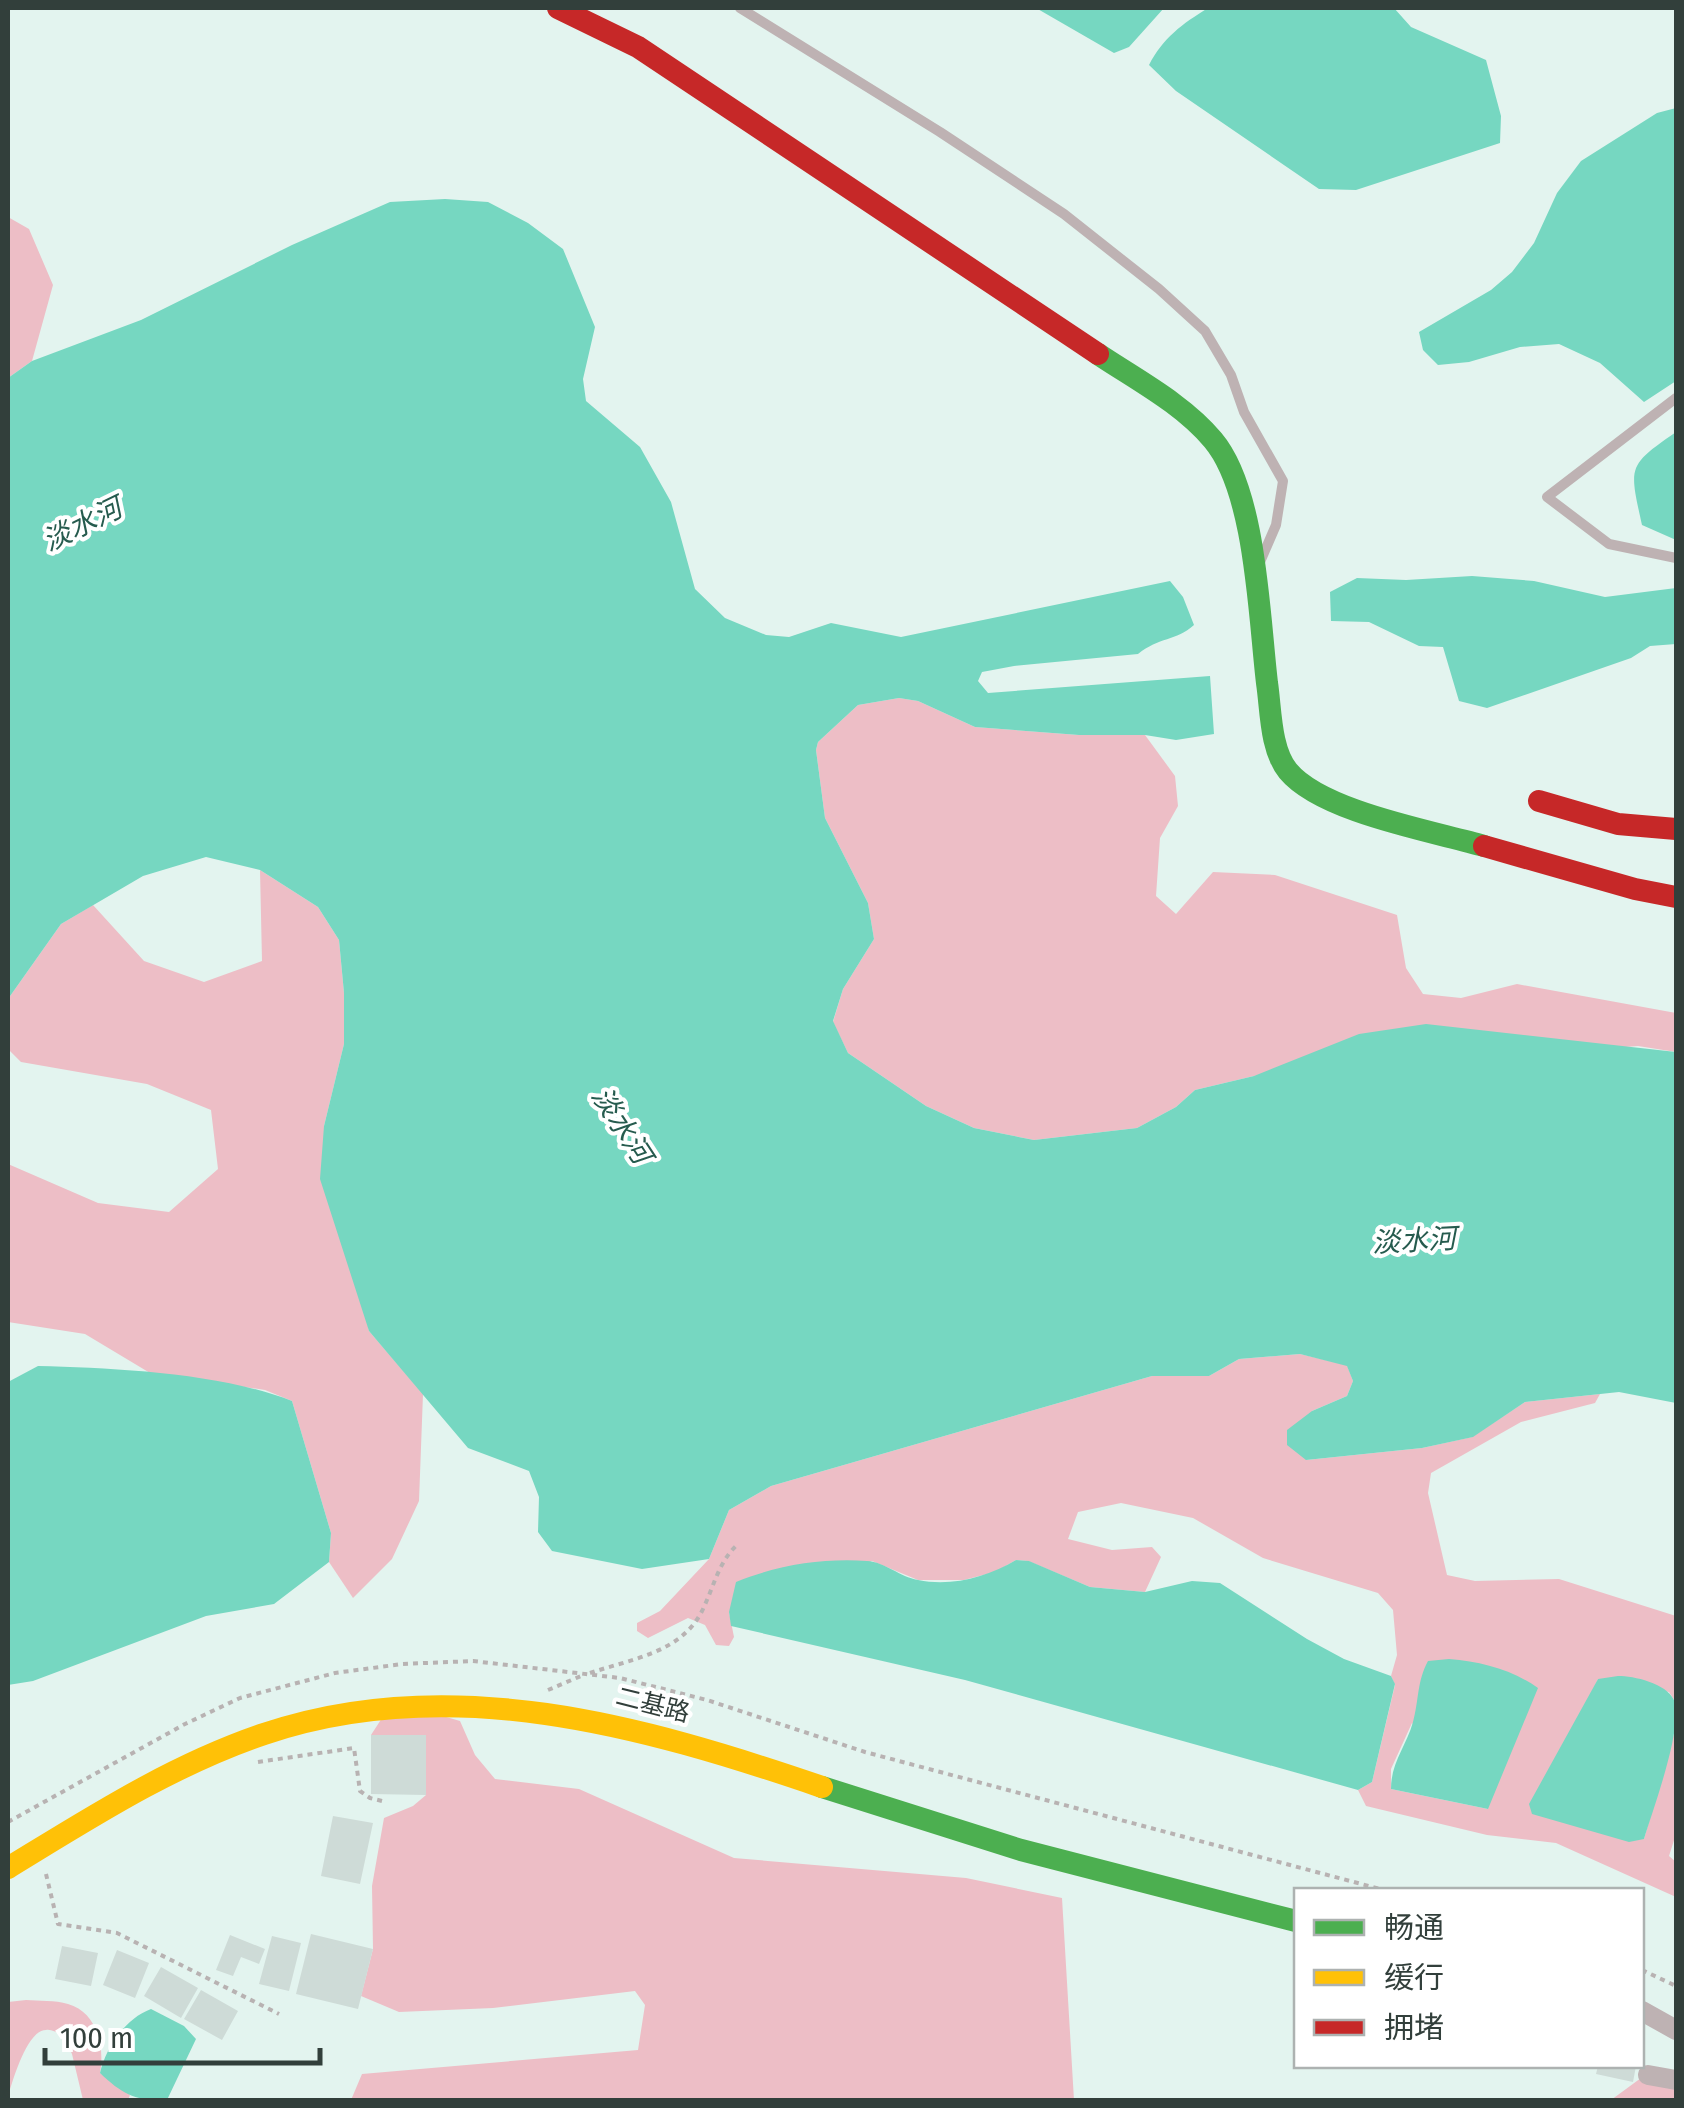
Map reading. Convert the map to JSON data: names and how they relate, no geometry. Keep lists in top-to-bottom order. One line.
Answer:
{"streets":{"street":["二基路"]},"water":["淡水河"],"legend":["畅通","缓行","拥堵"],"scale_bar":"100 m"}
